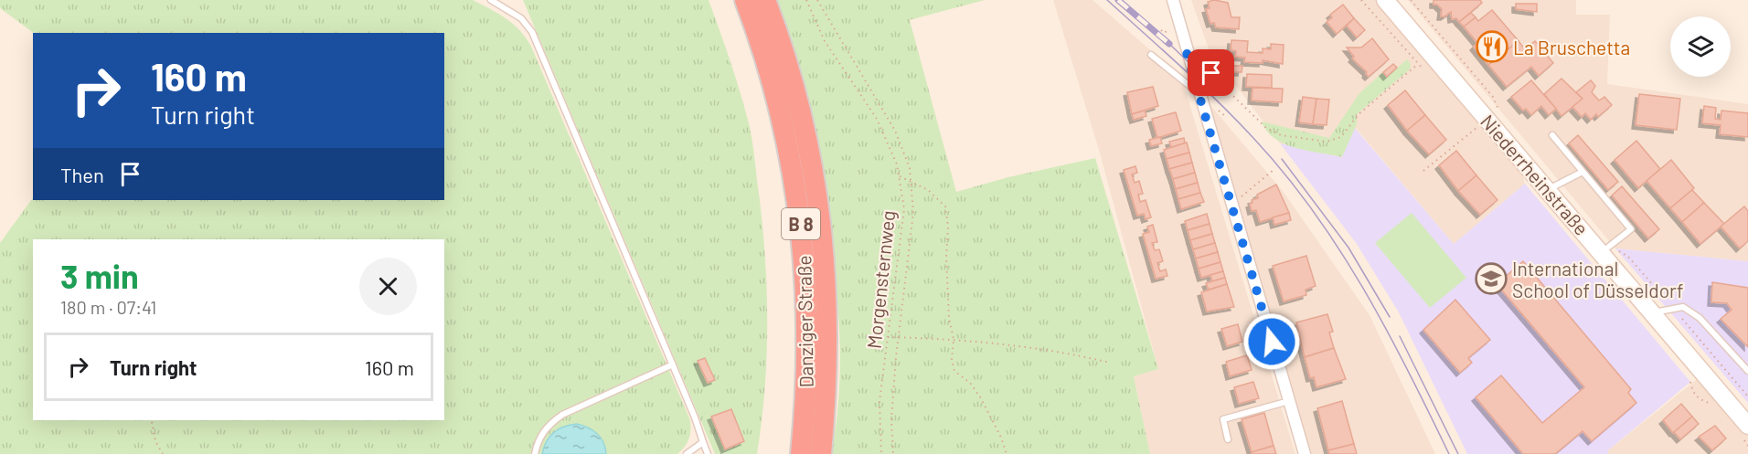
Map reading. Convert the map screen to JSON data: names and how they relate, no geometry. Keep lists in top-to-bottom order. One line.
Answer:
{"streets":{"highway":["B 8","Danziger Straße"],"main road":["Niederrheinstraße"],"path":["Morgensternweg"]},"places":{"restaurant":["La Bruschetta"],"school or university":["International School of Düsseldorf"]},"page":{"turn":["160 m","Turn right"],"then":"Then","heading":["3 min","180 m · 07:41"],"list":[{"name":"Turn right","value":"160 m"}]}}
